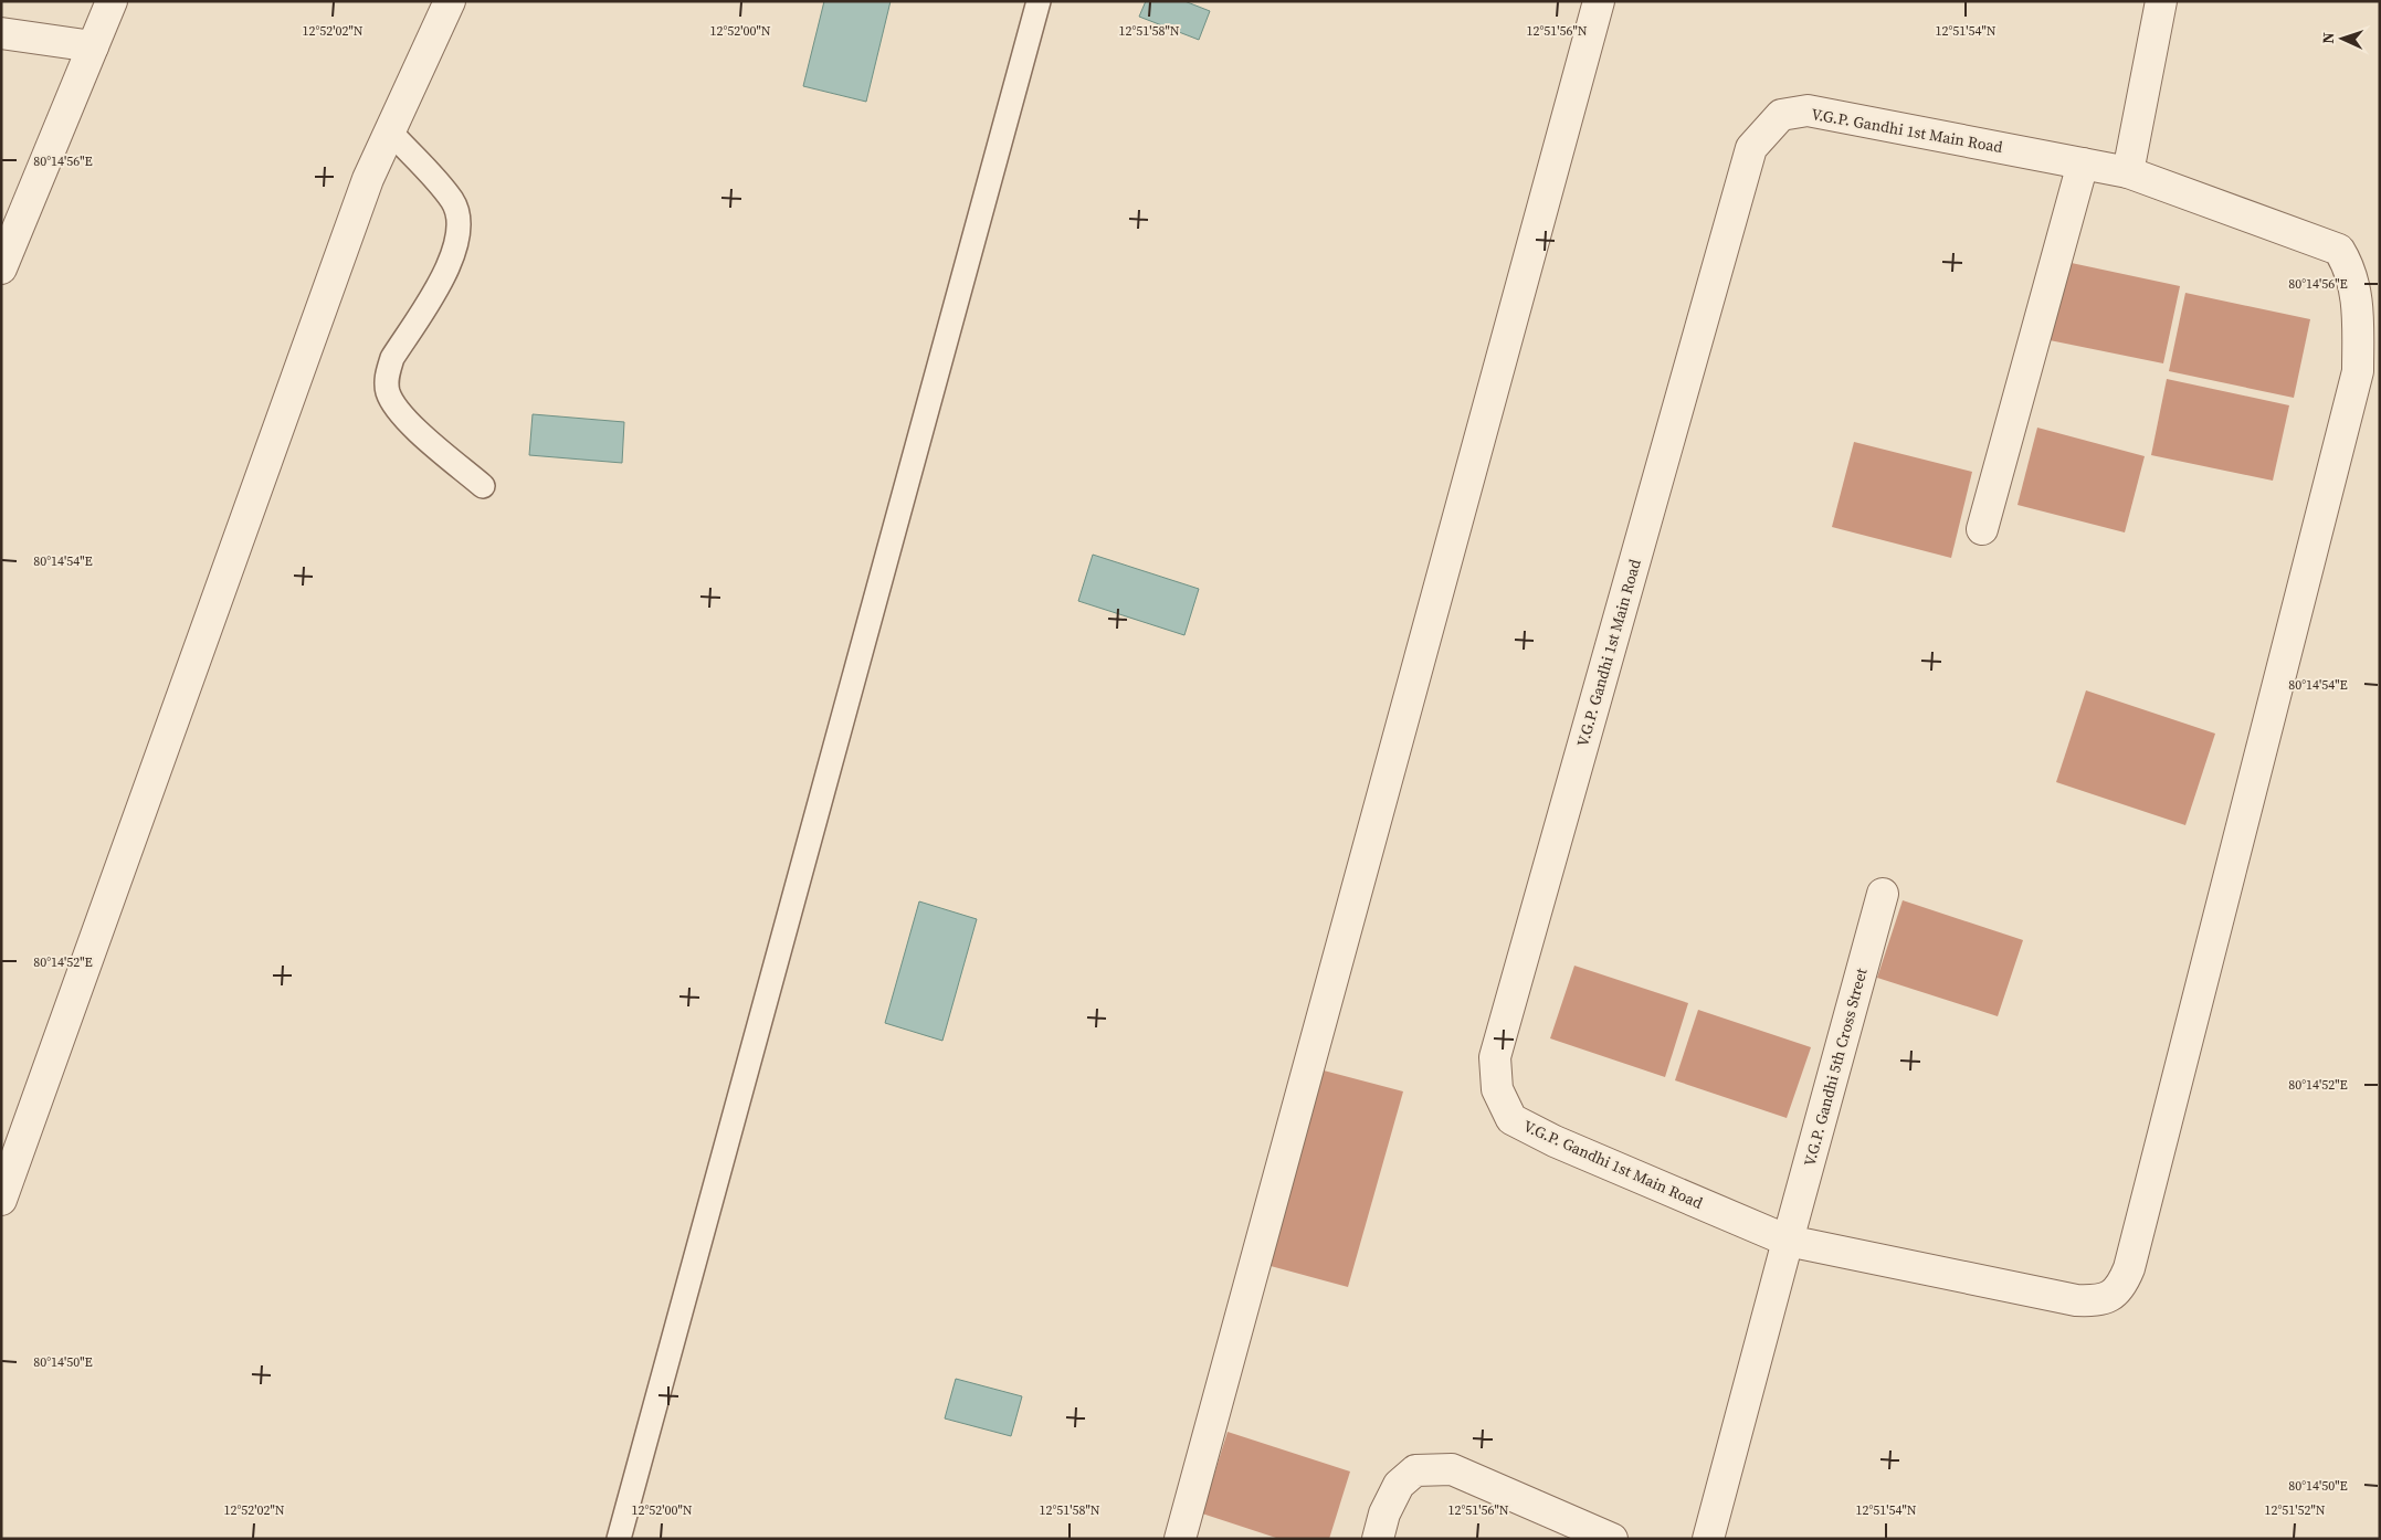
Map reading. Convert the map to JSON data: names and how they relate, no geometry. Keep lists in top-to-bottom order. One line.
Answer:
{"streets":{"street":["V.G.P. Gandhi 1st Main Road","V.G.P. Gandhi 5th Cross Street"]},"crossings":[["V.G.P. Gandhi 1st Main Road","V.G.P. Gandhi 5th Cross Street"]],"north":"left","coordinates":["12°52'02\"N","12°52'00\"N","12°51'58\"N","12°51'56\"N","12°51'54\"N","80°14'56\"E","80°14'54\"E","80°14'52\"E","80°14'50\"E","12°51'52\"N"]}
